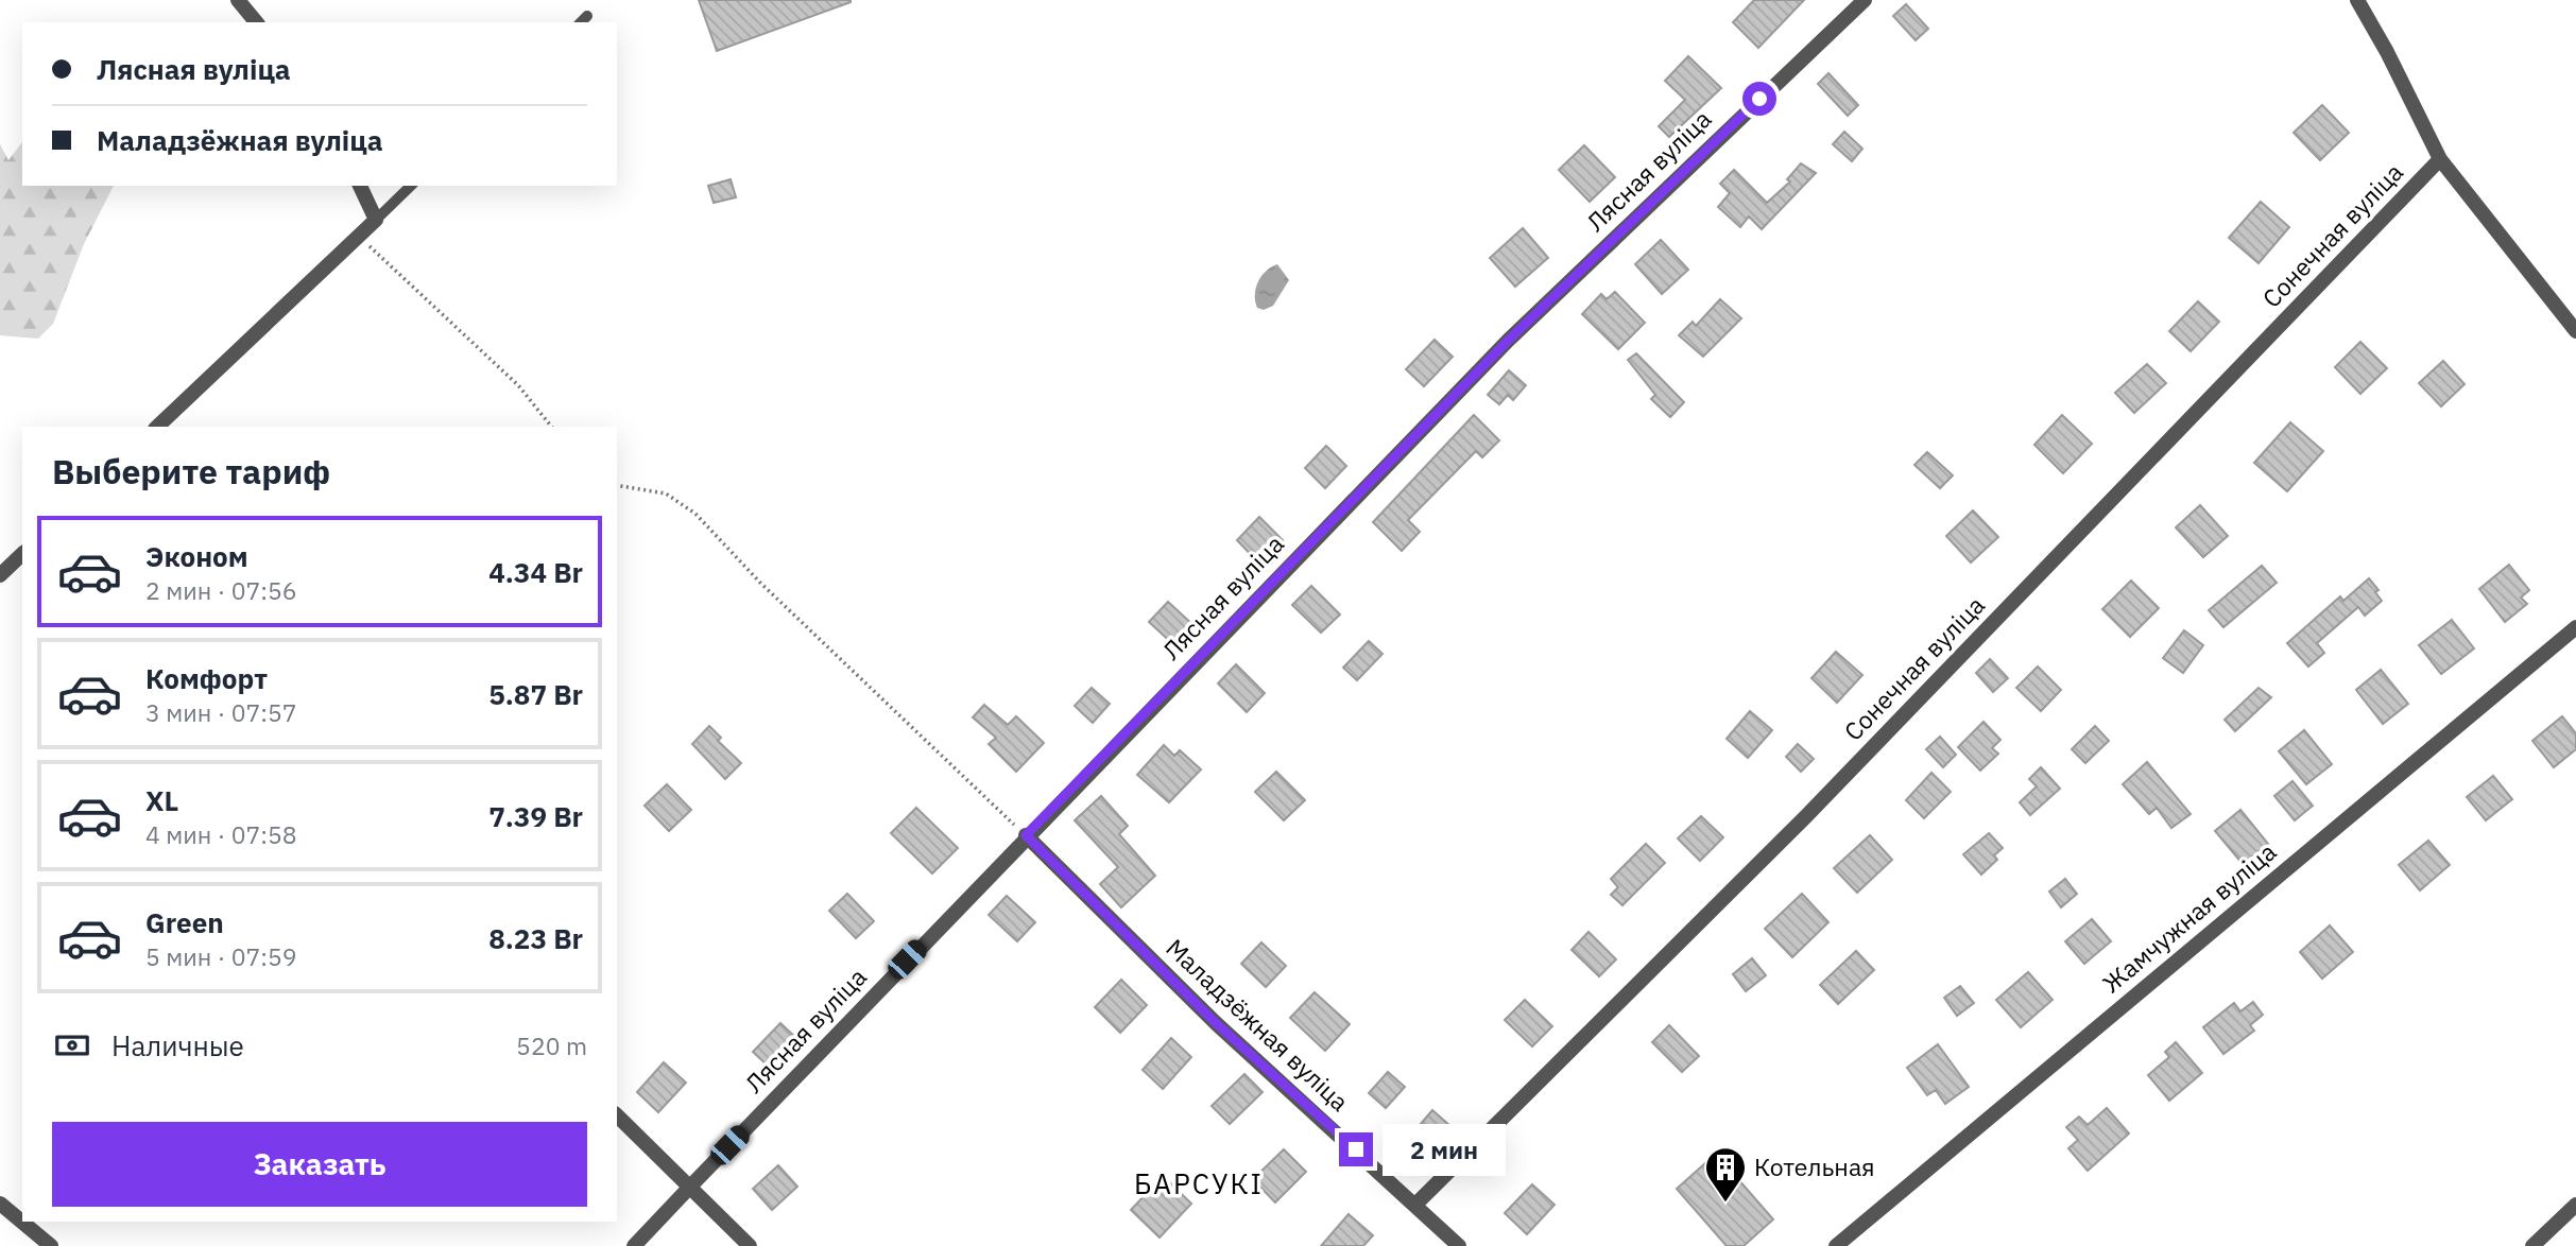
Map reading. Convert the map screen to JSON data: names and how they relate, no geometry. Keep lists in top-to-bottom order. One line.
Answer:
{"streets":{"street":["Лясная вуліца","Сонечная вуліца","Жамчужная вуліца","Маладзёжная вуліца"]},"crossings":[["Лясная вуліца","Маладзёжная вуліца"],["Сонечная вуліца","Маладзёжная вуліца"]],"districts":["БАРСУКІ"],"places":{"building":["Котельная"]},"page":{"banner":["Лясная вуліца","Маладзёжная вуліца"],"heading":"Выберите тариф","list":[{"name":"Эконом","note":"2 мин · 07:56","value":"4.34 Br"},{"name":"Комфорт","note":"3 мин · 07:57","value":"5.87 Br"},{"name":"XL","note":"4 мин · 07:58","value":"7.39 Br"},{"name":"Green","note":"5 мин · 07:59","value":"8.23 Br"}],"pay":["Наличные","520 m"],"buttons":"Заказать","bubble":"2 мин"}}
